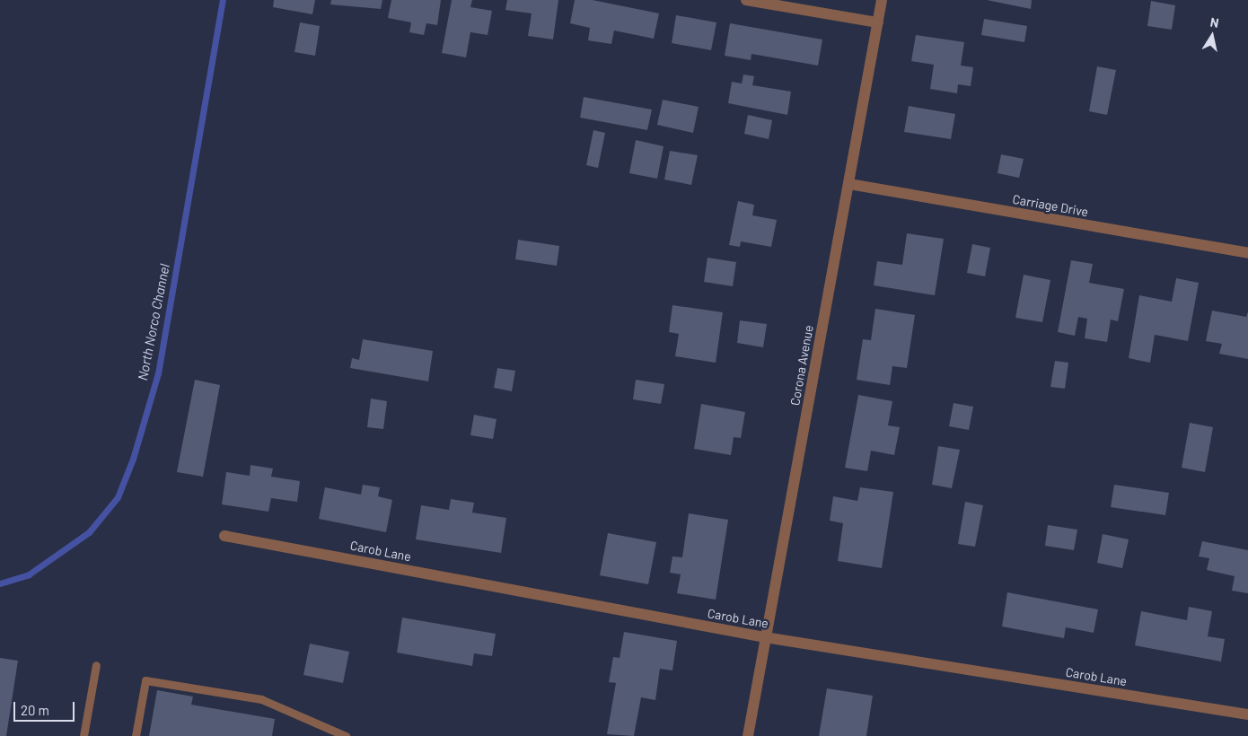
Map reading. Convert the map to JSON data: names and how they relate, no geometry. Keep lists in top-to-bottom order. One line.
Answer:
{"streets":{"street":["Carriage Drive","Corona Avenue","Carob Lane"]},"crossings":[["Carriage Drive","Corona Avenue"],["Corona Avenue","Carob Lane"]],"water":["North Norco Channel"],"scale_bar":"20 m","north":"top"}
